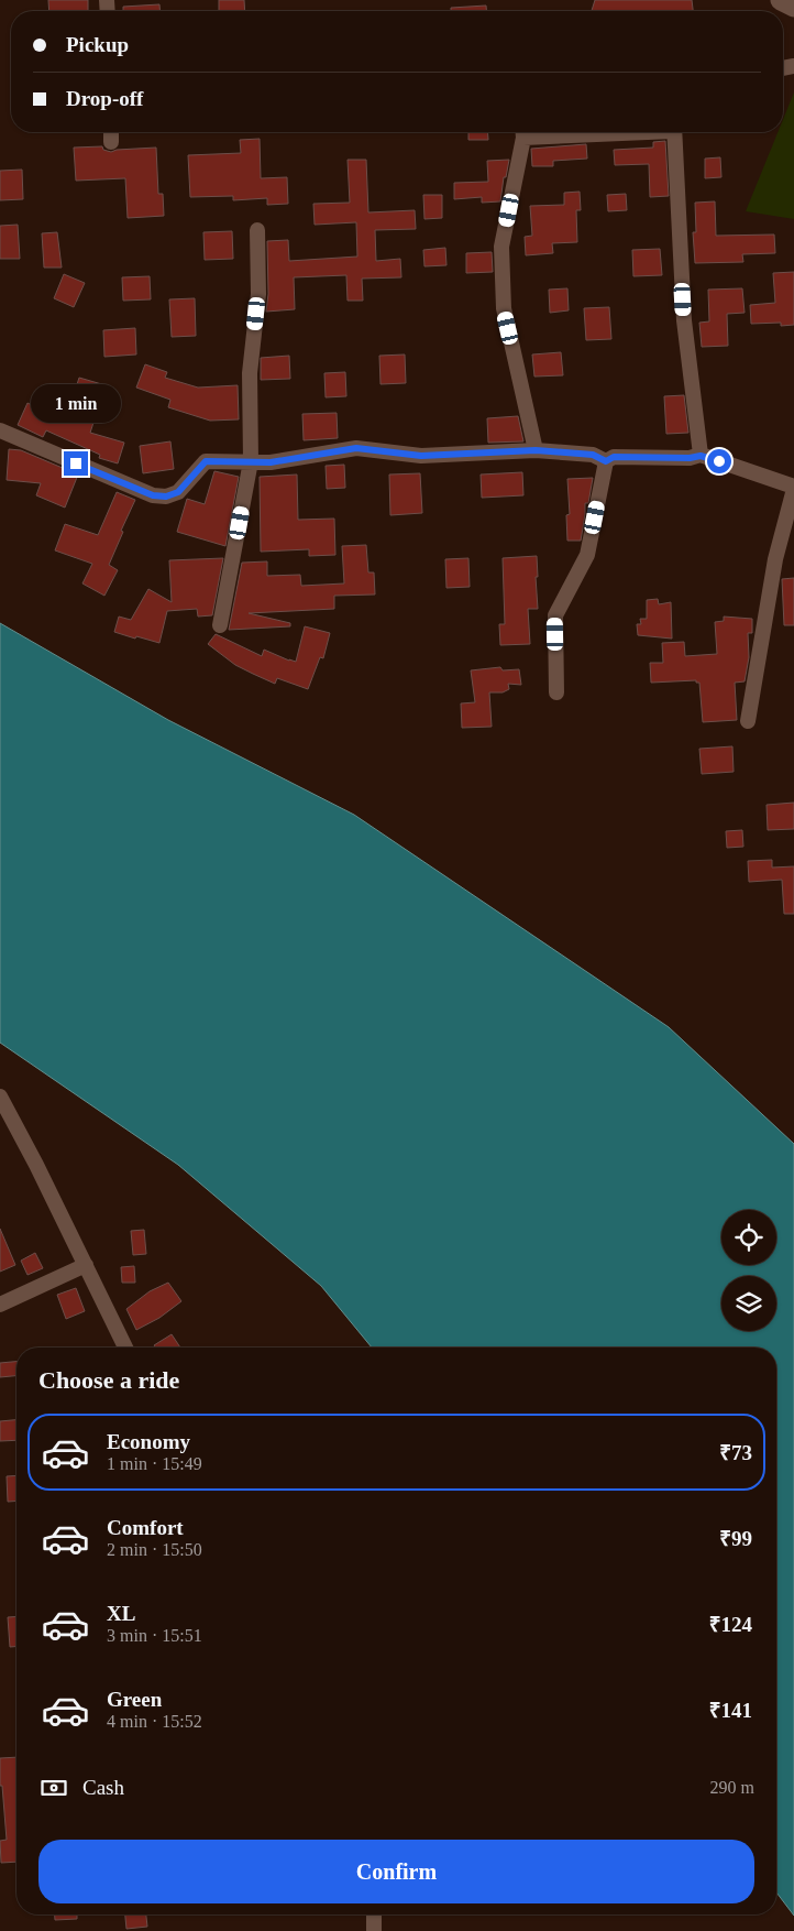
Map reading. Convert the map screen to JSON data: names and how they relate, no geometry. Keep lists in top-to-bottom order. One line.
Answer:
{"page":{"banner":["Pickup","Drop-off"],"bubble":"1 min","heading":"Choose a ride","list":[{"name":"Economy","note":"1 min · 15:49","value":"₹73"},{"name":"Comfort","note":"2 min · 15:50","value":"₹99"},{"name":"XL","note":"3 min · 15:51","value":"₹124"},{"name":"Green","note":"4 min · 15:52","value":"₹141"}],"pay":["Cash","290 m"],"buttons":"Confirm"}}
